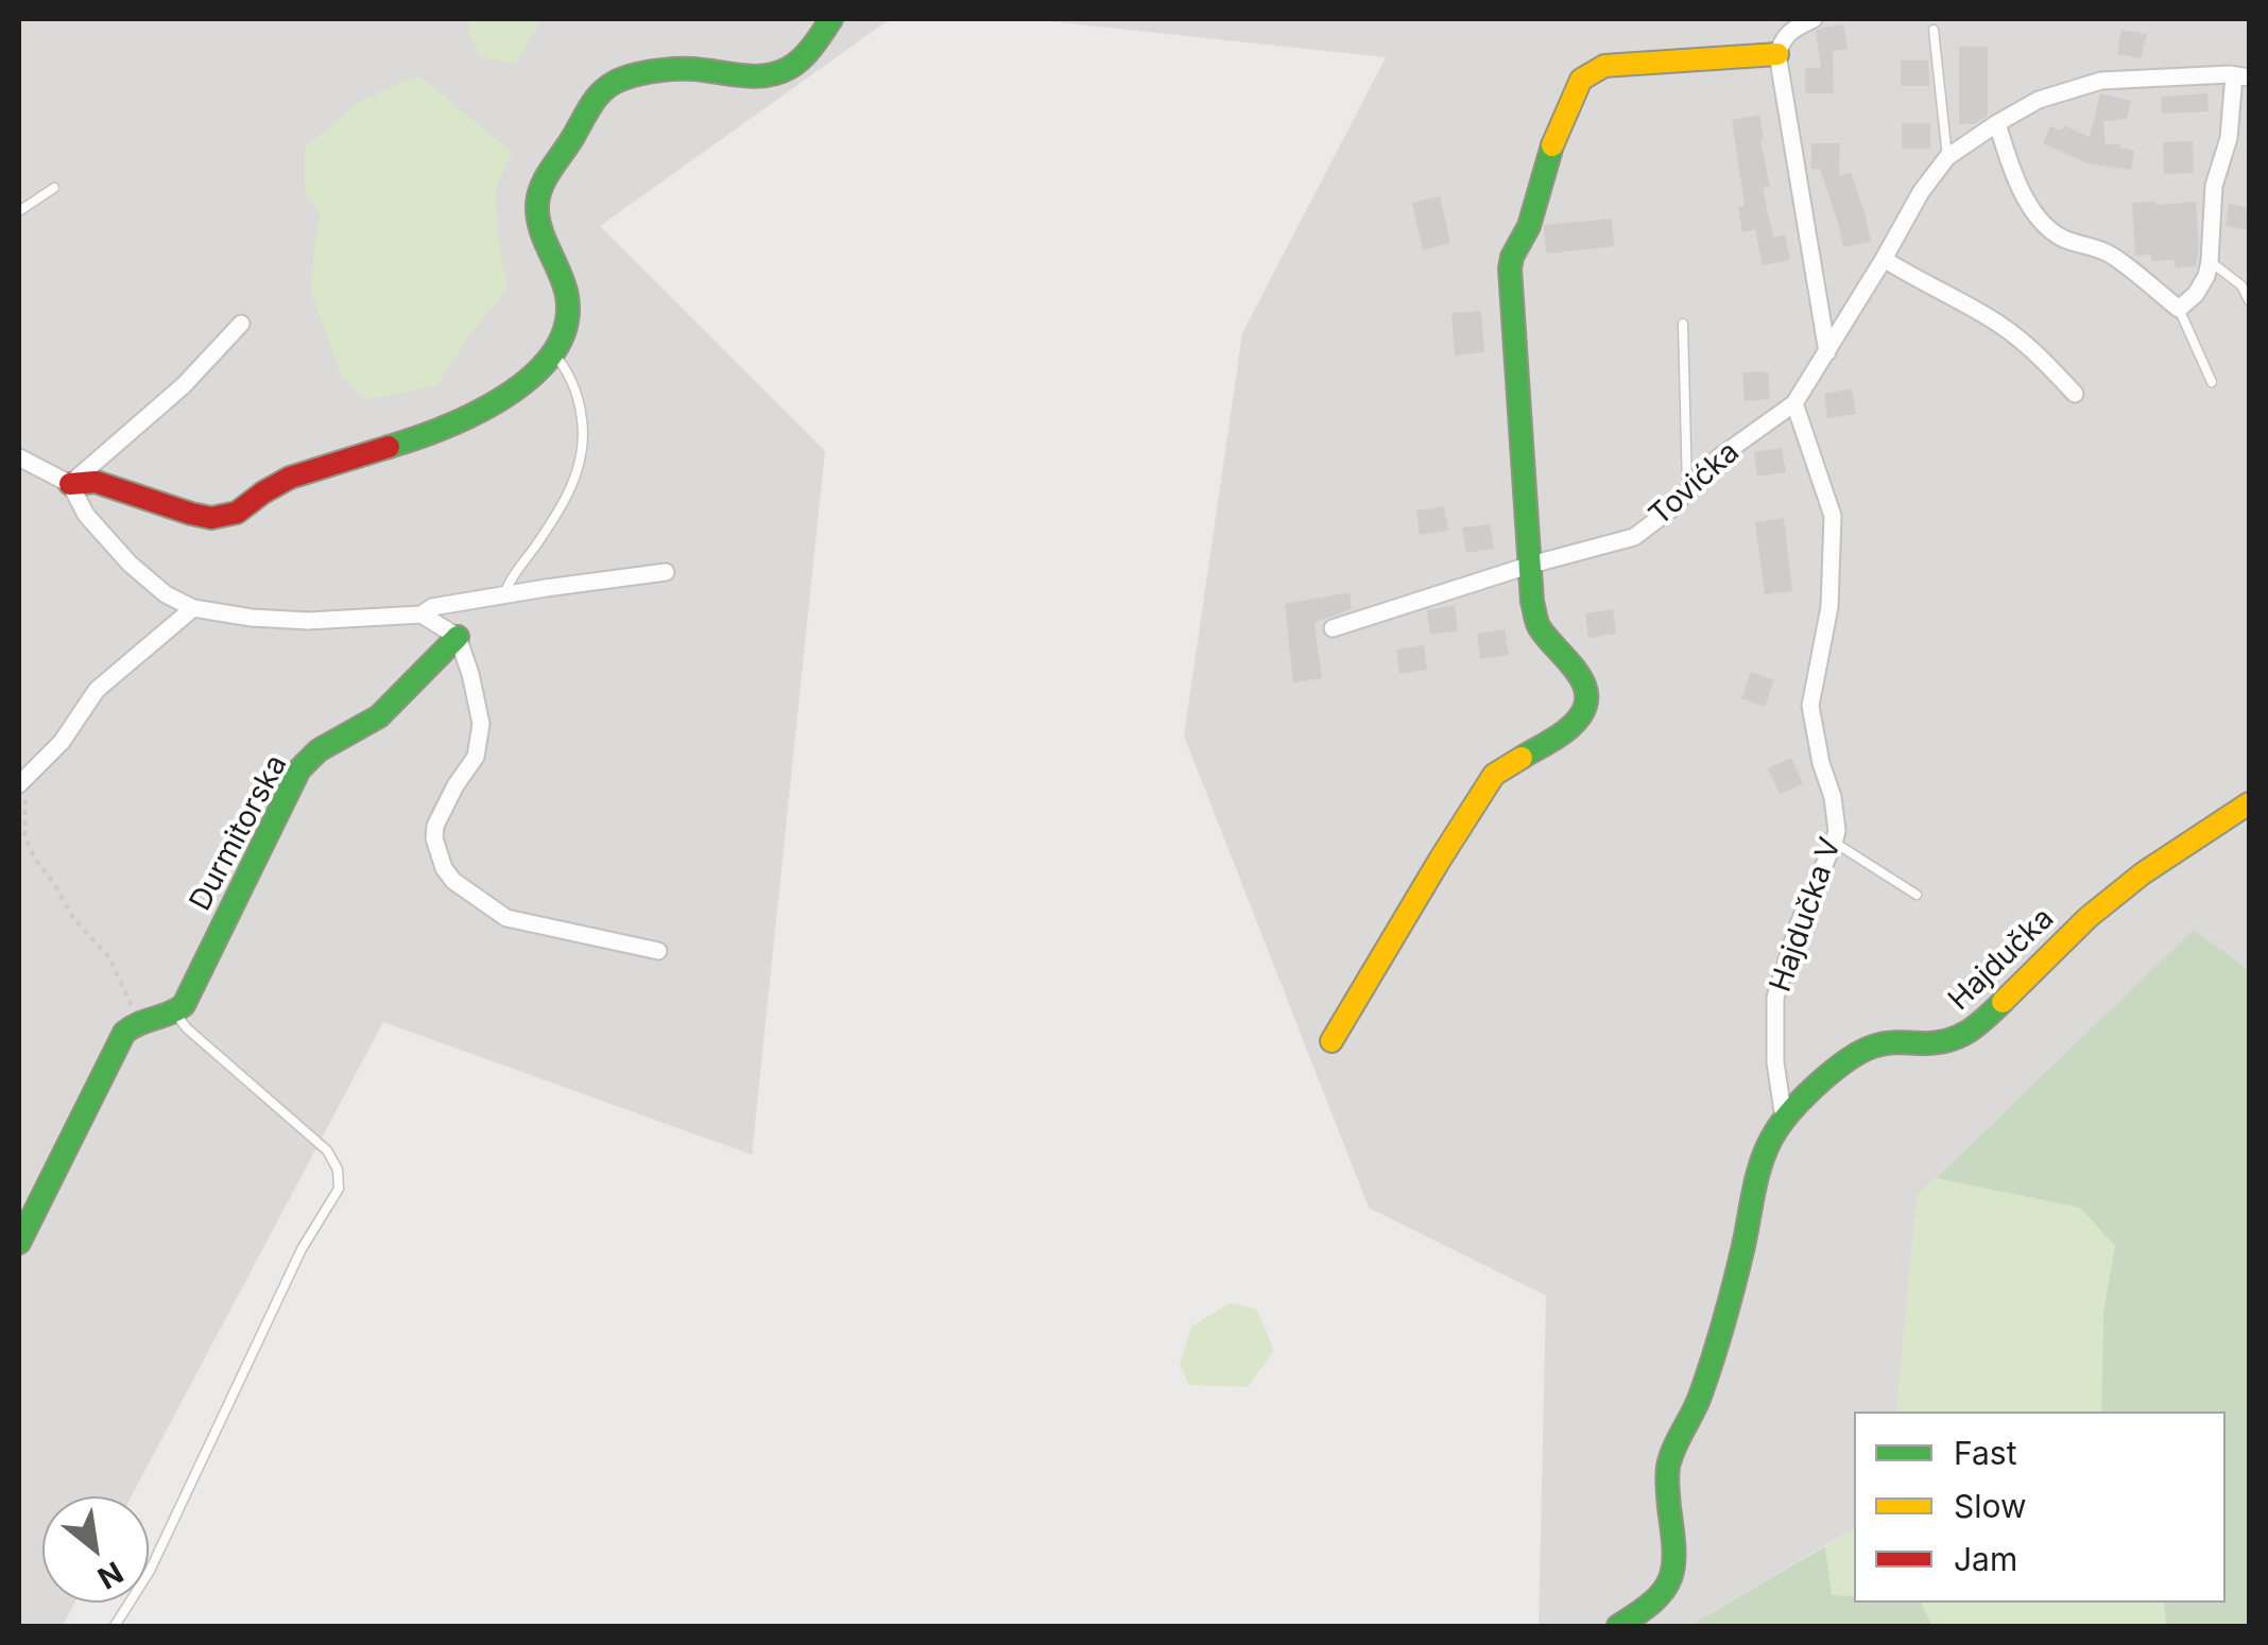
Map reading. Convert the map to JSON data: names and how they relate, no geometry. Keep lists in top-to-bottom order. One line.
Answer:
{"streets":{"street":["Tovićka","Durmitorska","Hajdučka V","Hajdučka"]},"crossings":[["Tovićka","Hajdučka V"],["Hajdučka V","Hajdučka"]],"legend":["Fast","Slow","Jam"],"north":"bottom right"}
